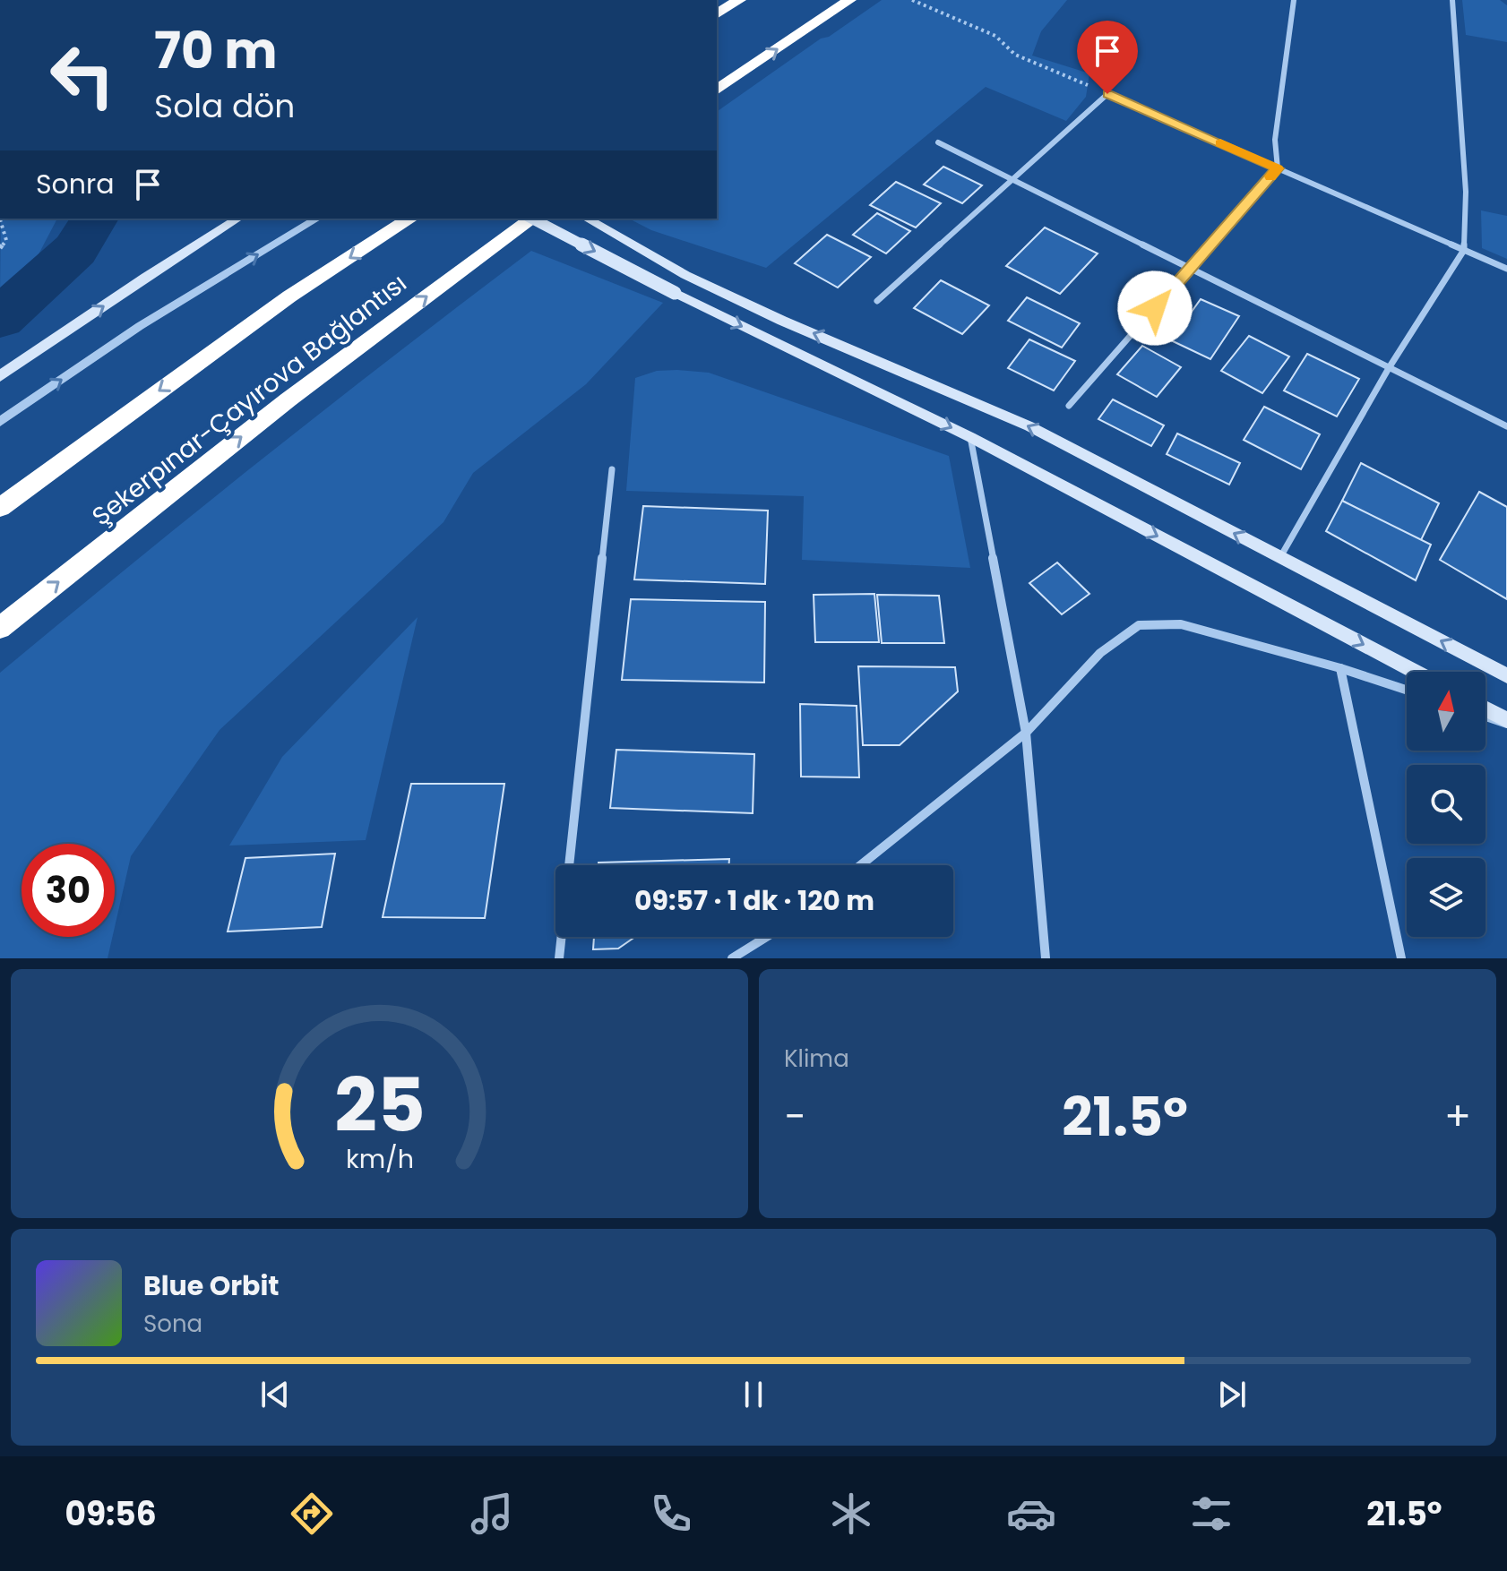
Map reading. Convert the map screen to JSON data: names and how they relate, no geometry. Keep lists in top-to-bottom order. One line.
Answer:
{"streets":{"highway":["Şekerpınar-Çayırova Bağlantısı"]},"north":"top","page":{"turn":["70 m","Sola dön"],"then":"Sonra","limit":"30","trip":"09:57 · 1 dk · 120 m","tile":"Klima","heat":["−","21.5°","+"],"song":["Blue Orbit","Sona"],"tabs":["09:56","21.5°"],"gauge":["25","km/h"]}}
